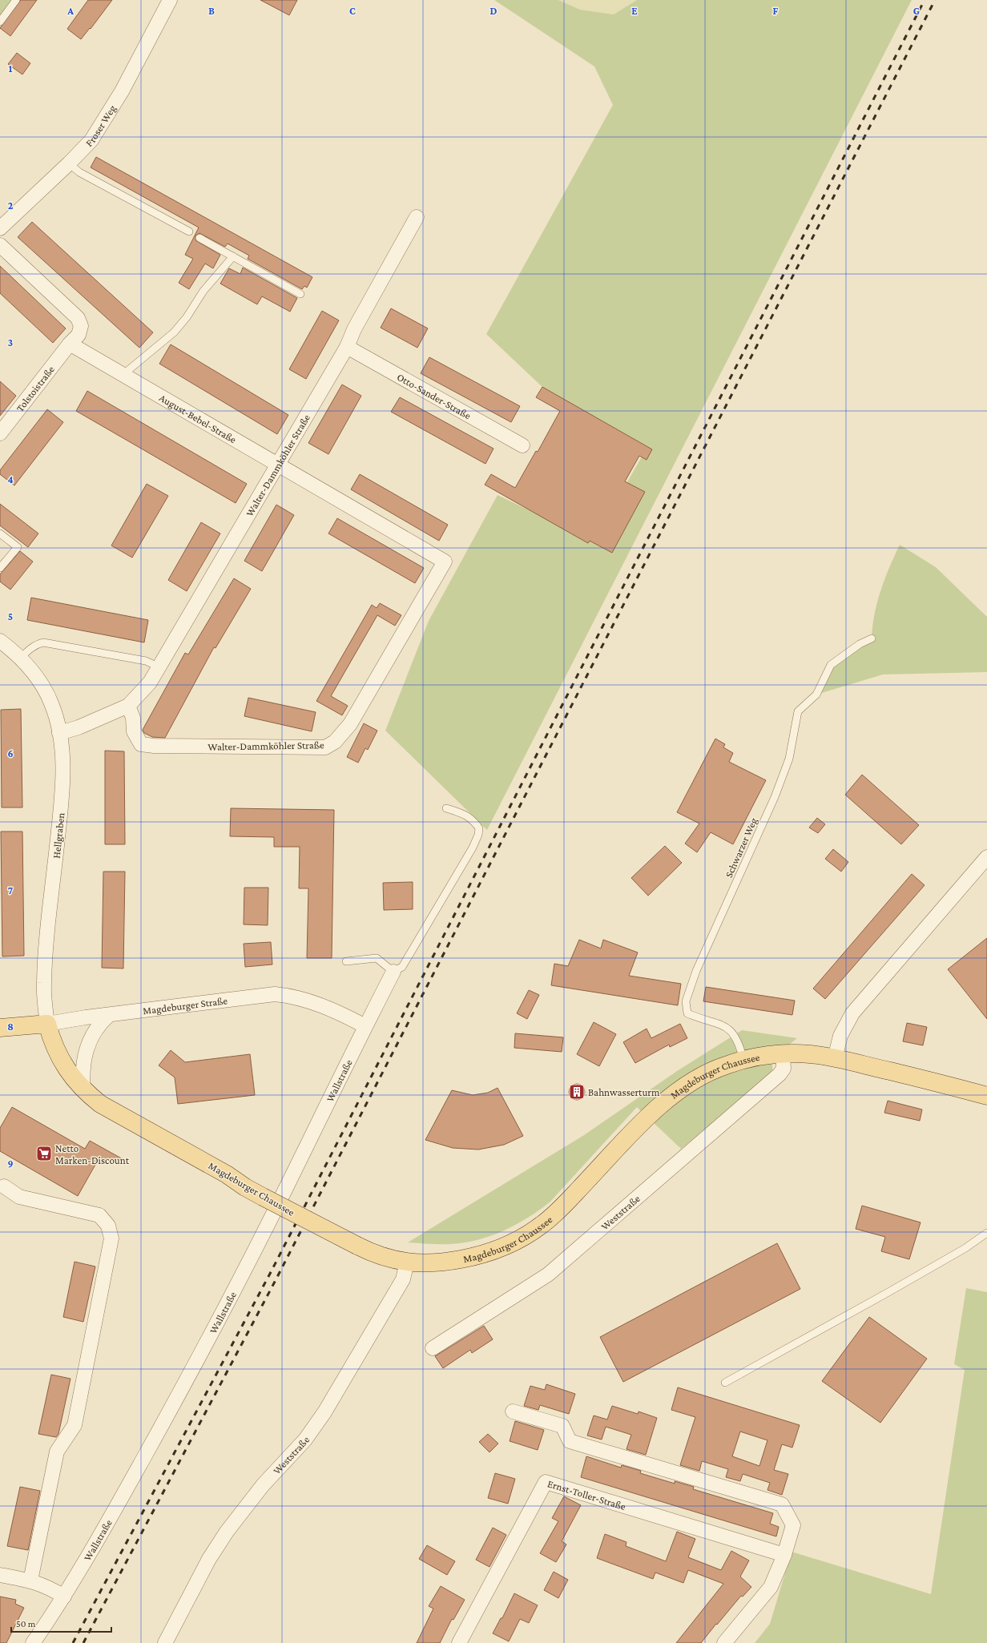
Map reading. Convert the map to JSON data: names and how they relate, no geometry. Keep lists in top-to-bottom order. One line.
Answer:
{"streets":{"main road":["Magdeburger Straße","Magdeburger Chaussee"],"street":["Froser Weg","Tolstoistraße","Otto-Sander-Straße","August-Bebel-Straße","Walter-Dammköhler Straße","Hellgraben","Wallstraße","Weststraße","Ernst-Toller-Straße"],"lane":["Schwarzer Weg"]},"crossings":[["Tolstoistraße","August-Bebel-Straße"],["Otto-Sander-Straße","Walter-Dammköhler Straße"],["August-Bebel-Straße","Walter-Dammköhler Straße"],["Walter-Dammköhler Straße","Hellgraben"],["Hellgraben","Magdeburger Straße"],["Hellgraben","Magdeburger Chaussee"],["Schwarzer Weg","Magdeburger Chaussee"],["Magdeburger Straße","Magdeburger Chaussee"],["Magdeburger Straße","Wallstraße"],["Magdeburger Chaussee","Weststraße"]],"places":{"building":["Bahnwasserturm"],"supermarket":["Netto Marken-Discount"]},"scale_bar":"50 m","grid":{"columns":["A","B","C","D","E","F","G"],"rows":["1","2","3","4","5","6","7","8","9"]}}
